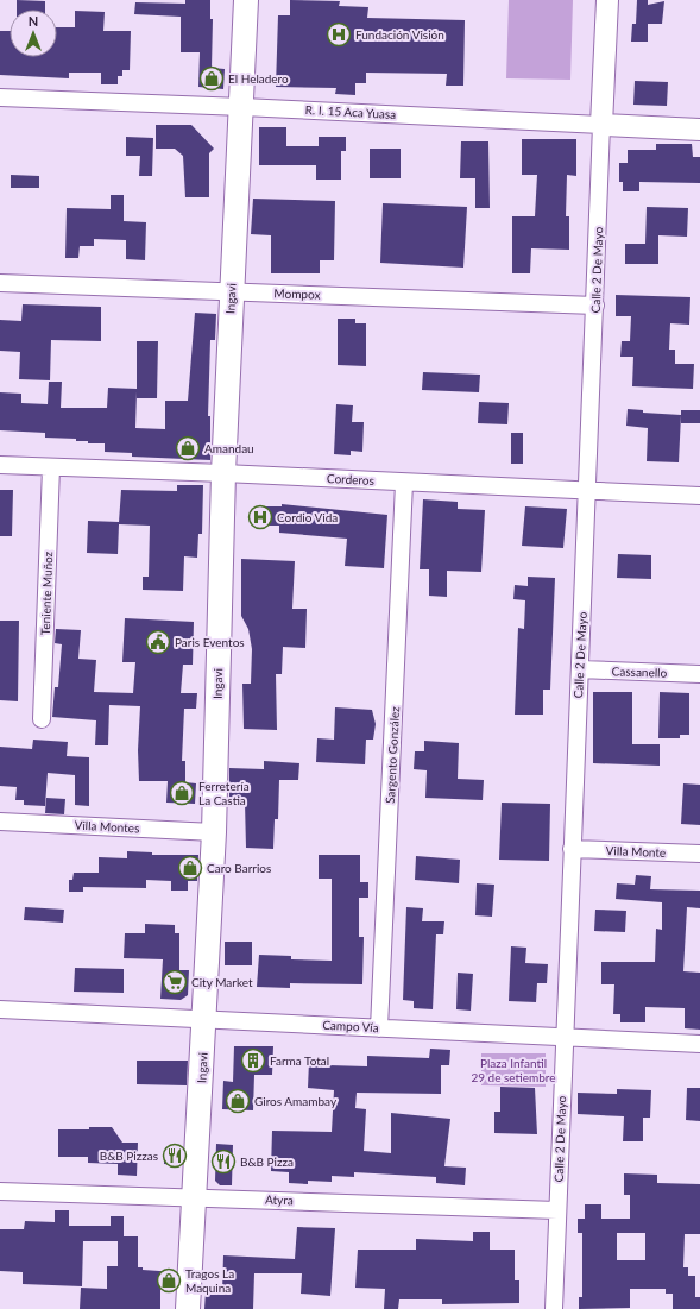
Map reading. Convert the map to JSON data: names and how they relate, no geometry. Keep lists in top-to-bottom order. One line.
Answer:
{"streets":{"main road":["Ingavi"],"street":["R. I. 15 Aca Yuasa","Calle 2 De Mayo","Mompox","Corderos","Teniente Muñoz","Cassanello","Sargento González","Villa Montes","Villa Monte","Campo Vía","Atyra"]},"crossings":[["R. I. 15 Aca Yuasa","Calle 2 De Mayo"],["R. I. 15 Aca Yuasa","Ingavi"],["Calle 2 De Mayo","Mompox"],["Calle 2 De Mayo","Corderos"],["Calle 2 De Mayo","Cassanello"],["Calle 2 De Mayo","Villa Monte"],["Calle 2 De Mayo","Campo Vía"],["Calle 2 De Mayo","Atyra"],["Mompox","Ingavi"],["Ingavi","Corderos"],["Ingavi","Villa Montes"],["Ingavi","Campo Vía"],["Ingavi","Atyra"],["Corderos","Teniente Muñoz"],["Corderos","Sargento González"],["Sargento González","Campo Vía"]],"parks":["Plaza Infantil 29 de setiembre"],"places":{"hospital":["Fundación Visión","Cordio Vida"],"shop":["El Heladero","Amandau","Ferretería La Castia","Caro Barrios","Giros Amambay","Tragos La Maquina"],"public building":["Paris Eventos"],"supermarket":["City Market"],"building":["Farma Total"],"restaurant":["B&B Pizzas","B&B Pizza"]},"north":"top"}
